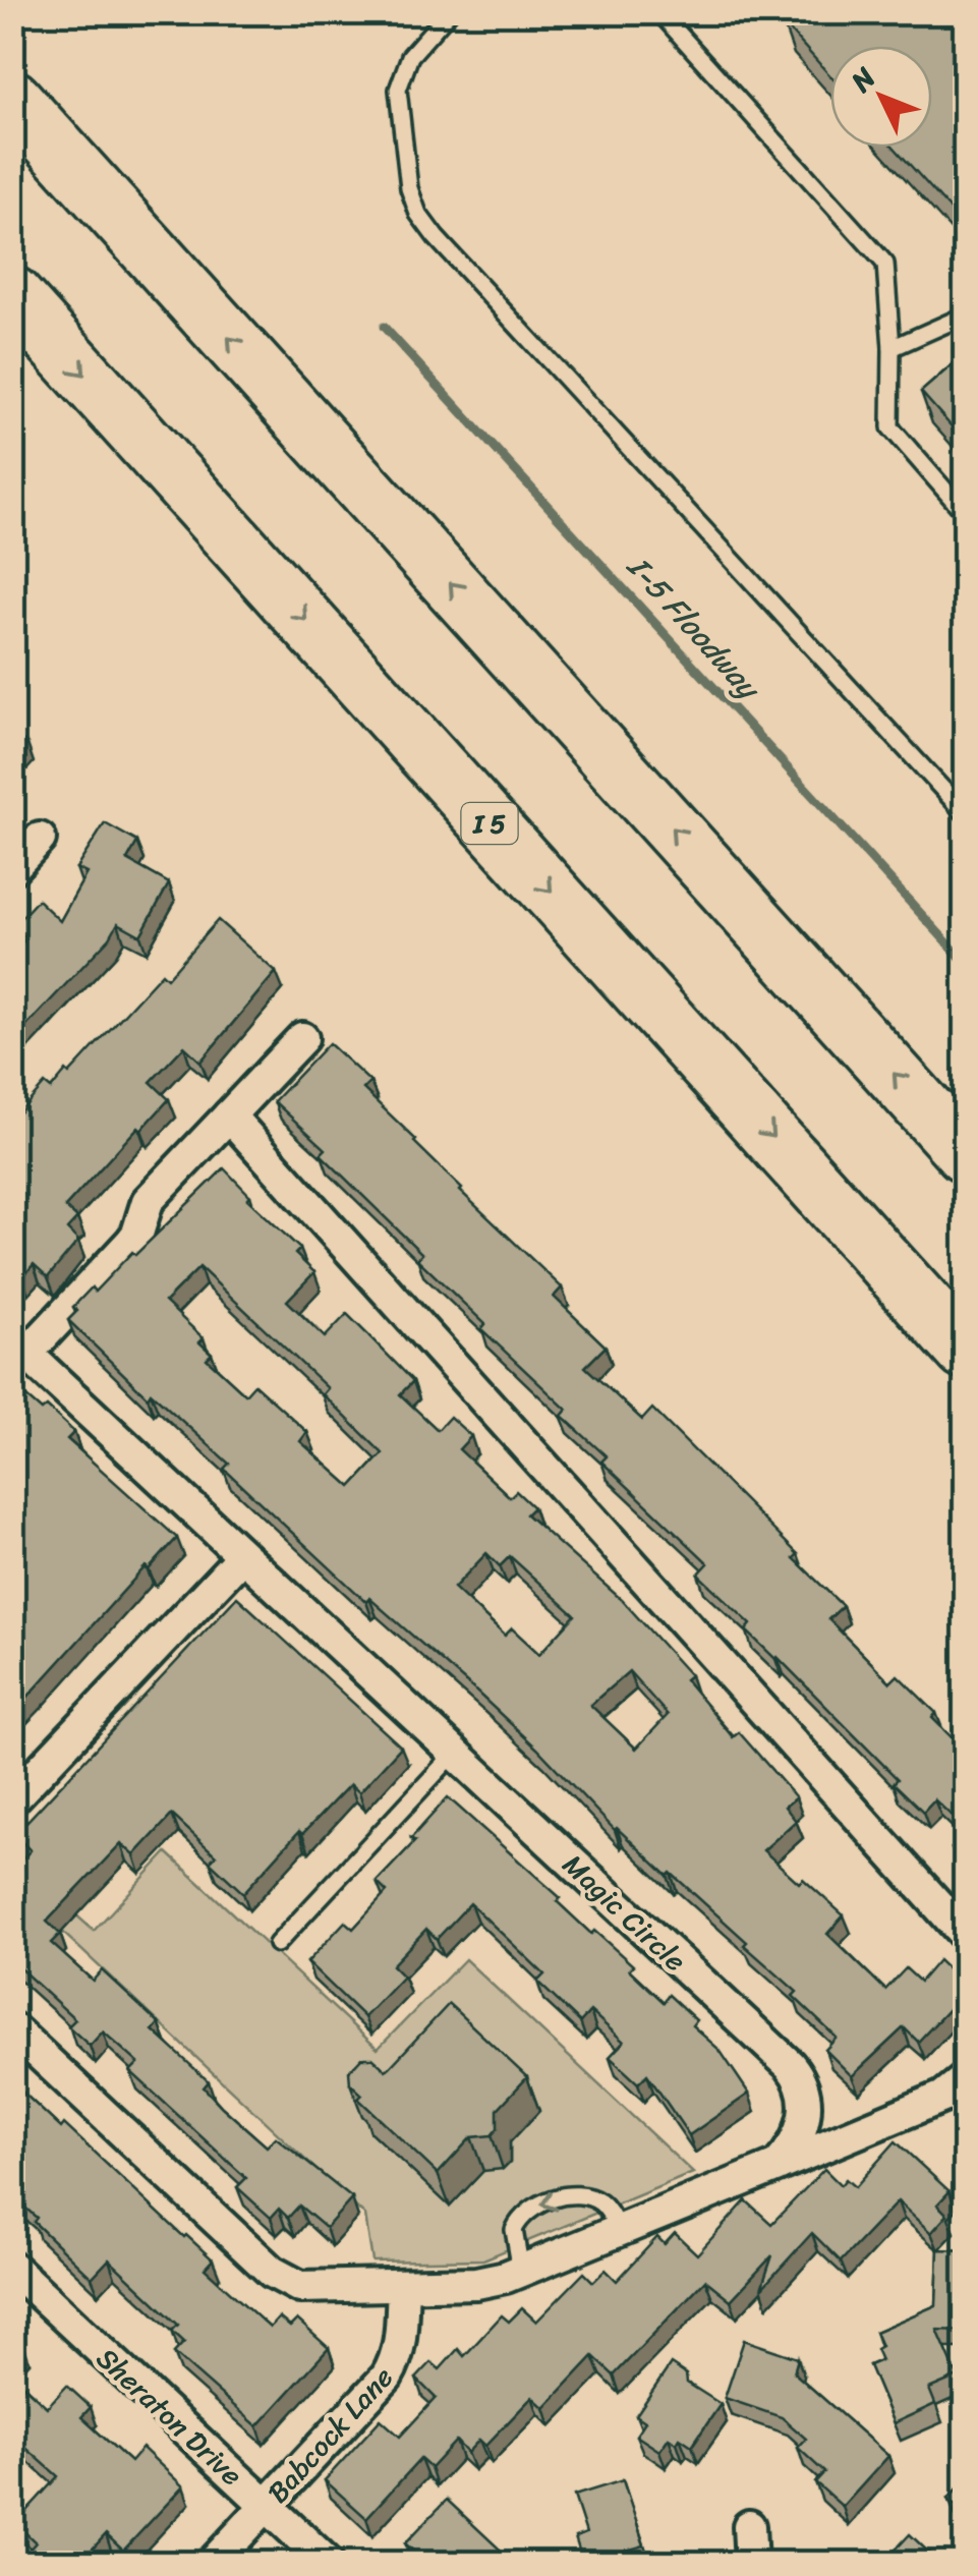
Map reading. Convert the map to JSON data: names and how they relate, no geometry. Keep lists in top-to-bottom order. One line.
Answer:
{"streets":{"highway":["I 5"],"street":["Magic Circle","Sheraton Drive","Babcock Lane"]},"crossings":[["Sheraton Drive","Babcock Lane"]],"water":["I-5 Floodway"],"north":"top left"}
